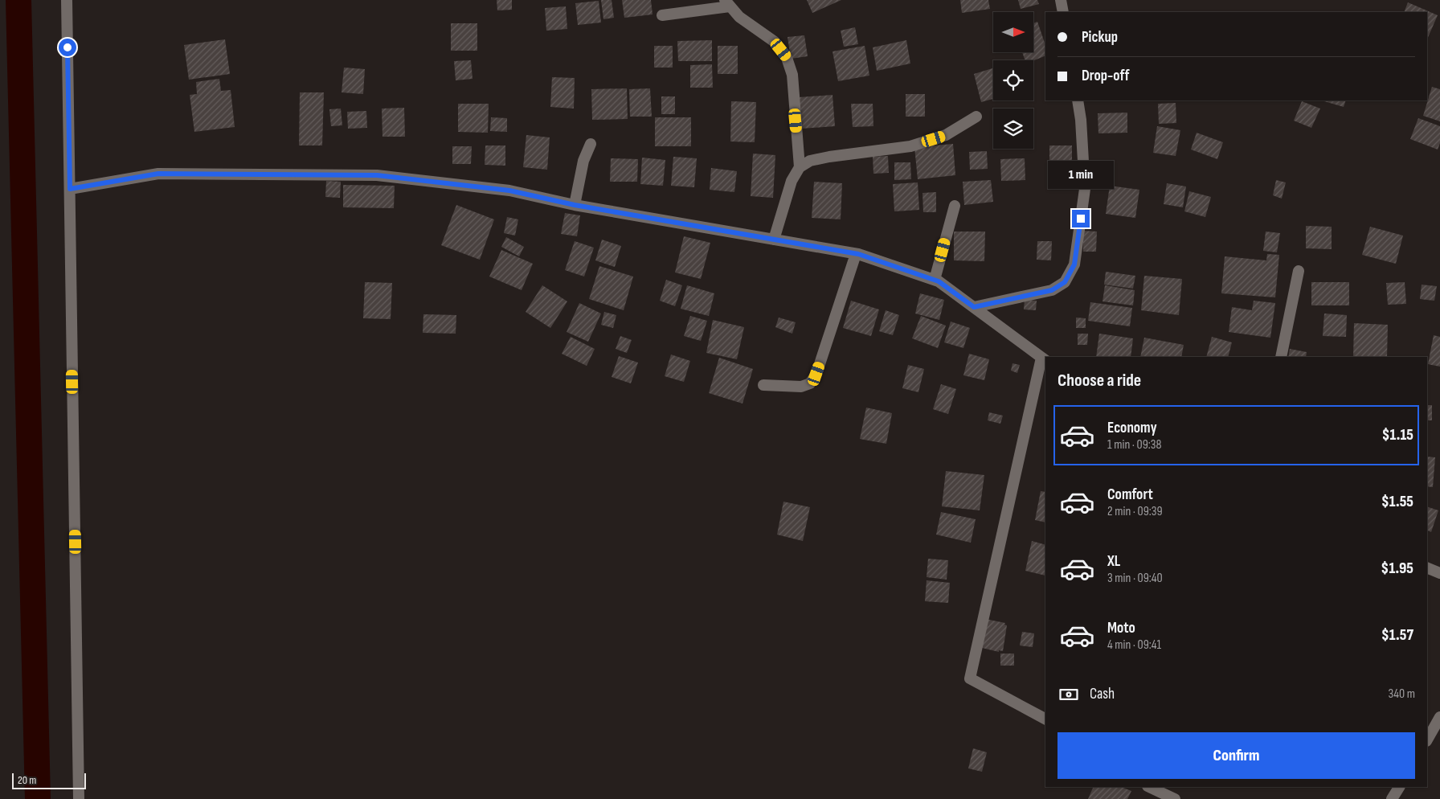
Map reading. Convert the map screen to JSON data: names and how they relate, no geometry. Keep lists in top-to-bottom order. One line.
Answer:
{"scale_bar":"20 m","north":"right","page":{"banner":["Pickup","Drop-off"],"bubble":"1 min","heading":"Choose a ride","list":[{"name":"Economy","note":"1 min · 09:38","value":"$1.15"},{"name":"Comfort","note":"2 min · 09:39","value":"$1.55"},{"name":"XL","note":"3 min · 09:40","value":"$1.95"},{"name":"Moto","note":"4 min · 09:41","value":"$1.57"}],"pay":["Cash","340 m"],"buttons":"Confirm","scale":"20 m"}}
